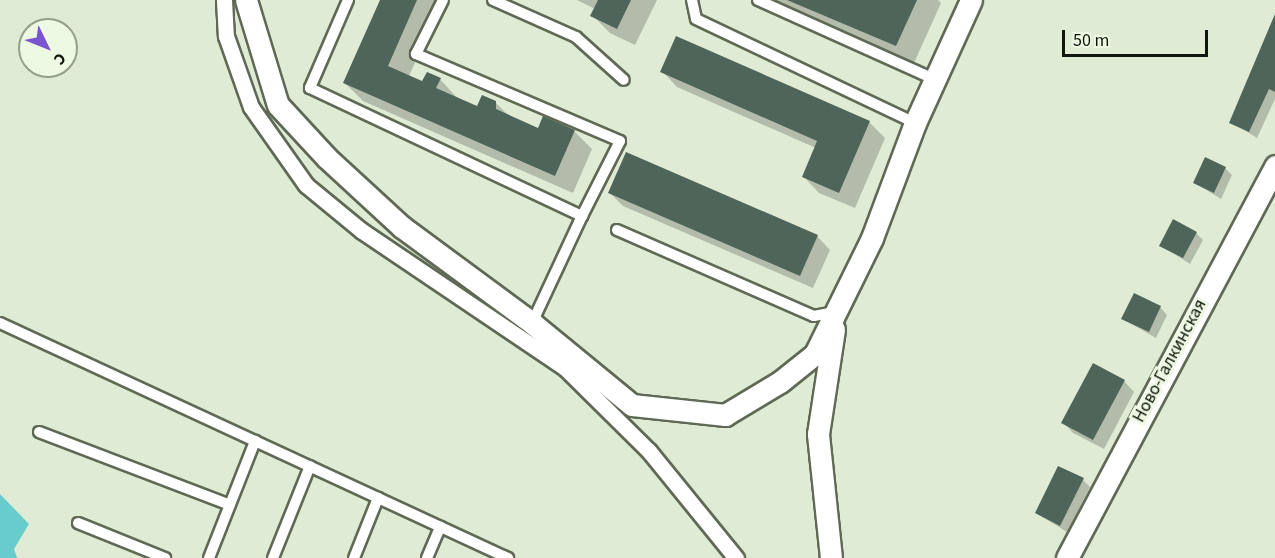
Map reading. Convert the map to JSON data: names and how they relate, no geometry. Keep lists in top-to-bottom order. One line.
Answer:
{"streets":{"street":["Ново-Галкинская"]},"scale_bar":"50 m","north":"bottom right"}
